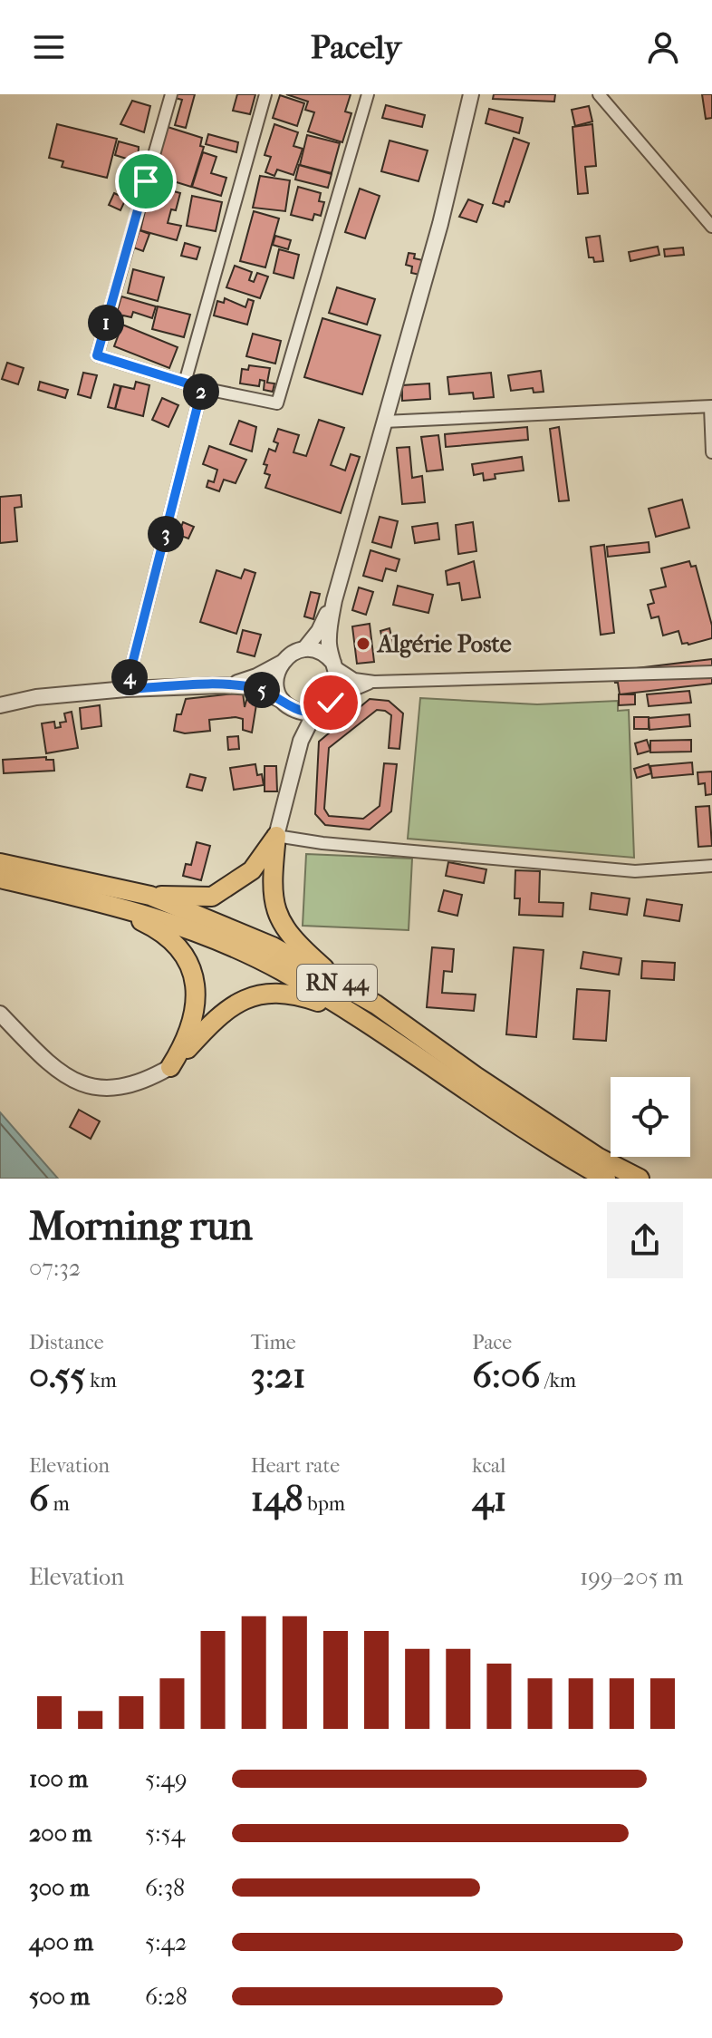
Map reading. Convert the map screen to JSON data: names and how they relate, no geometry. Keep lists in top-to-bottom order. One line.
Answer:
{"streets":{"highway":["RN 44"]},"places":["Algérie Poste"],"page":{"header":"Pacely","pins":["1","2","3","4","5"],"heading":["Morning run","07:32"],"stats":[["Distance","0.55 km"],["Time","3:21"],["Pace","6:06 /km"],["Elevation","6 m"],["Heart rate","148 bpm"],["kcal","41"]],"chart":["Elevation","199–205 m"],"list":[{"name":"100 m","note":"5:49"},{"name":"200 m","note":"5:54"},{"name":"300 m","note":"6:38"},{"name":"400 m","note":"5:42"},{"name":"500 m","note":"6:28"}]}}
